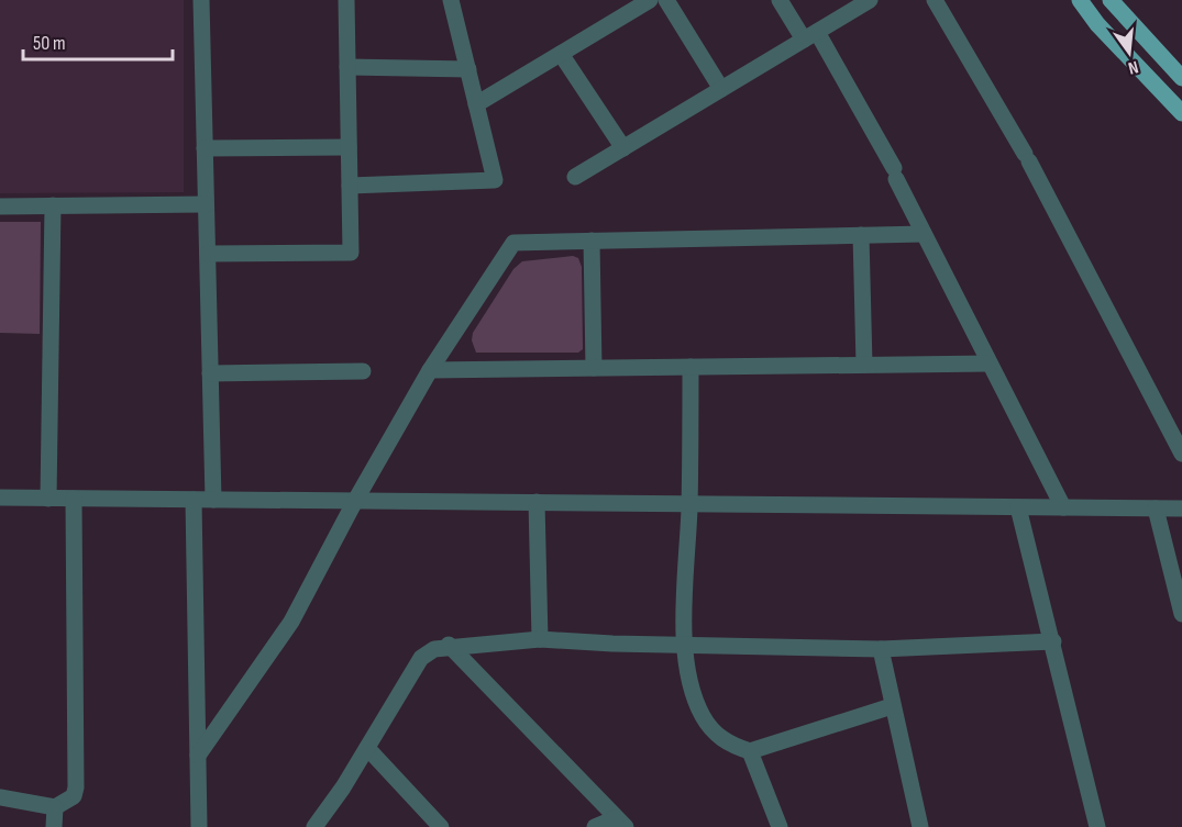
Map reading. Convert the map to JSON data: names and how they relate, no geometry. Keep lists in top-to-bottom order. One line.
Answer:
{"scale_bar":"50 m","north":"bottom"}
